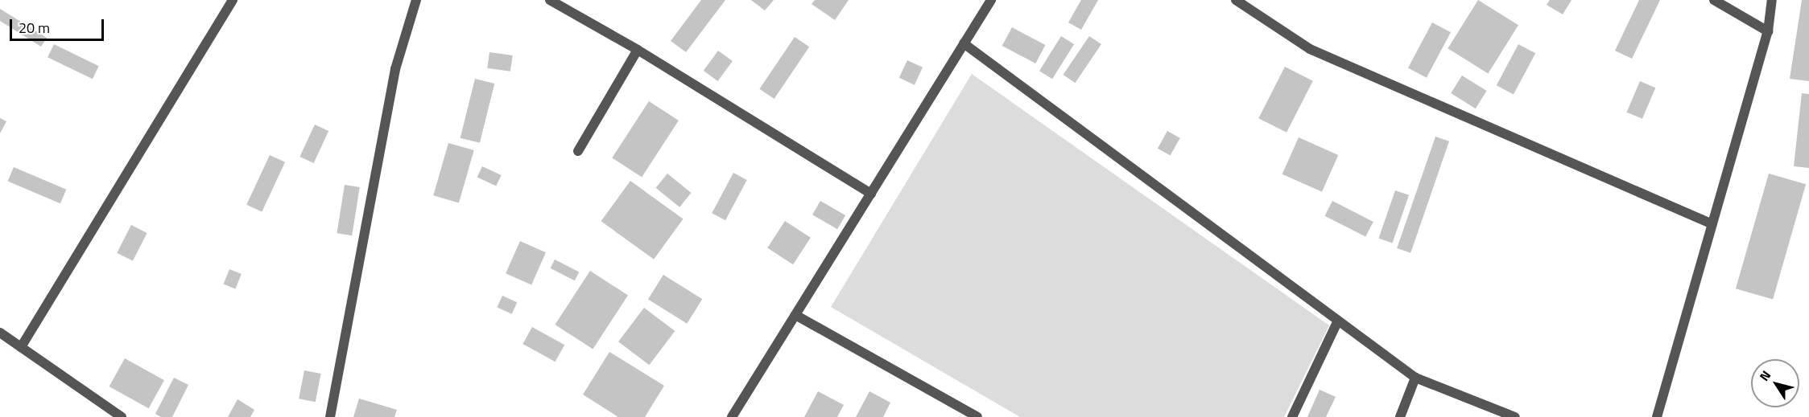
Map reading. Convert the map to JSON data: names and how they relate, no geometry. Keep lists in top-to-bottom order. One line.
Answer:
{"scale_bar":"20 m","north":"top left"}
